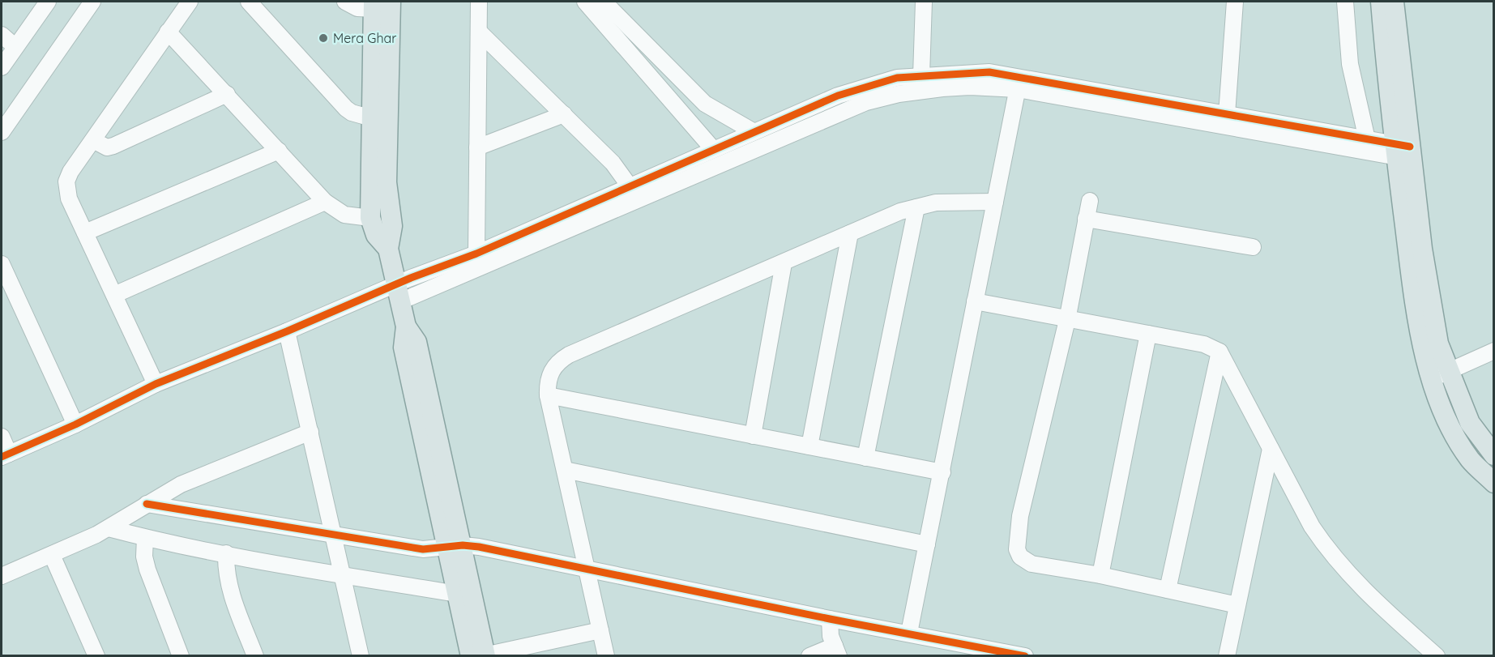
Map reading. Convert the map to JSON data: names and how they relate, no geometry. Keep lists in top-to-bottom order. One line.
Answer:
{"places":["Mera Ghar"]}
